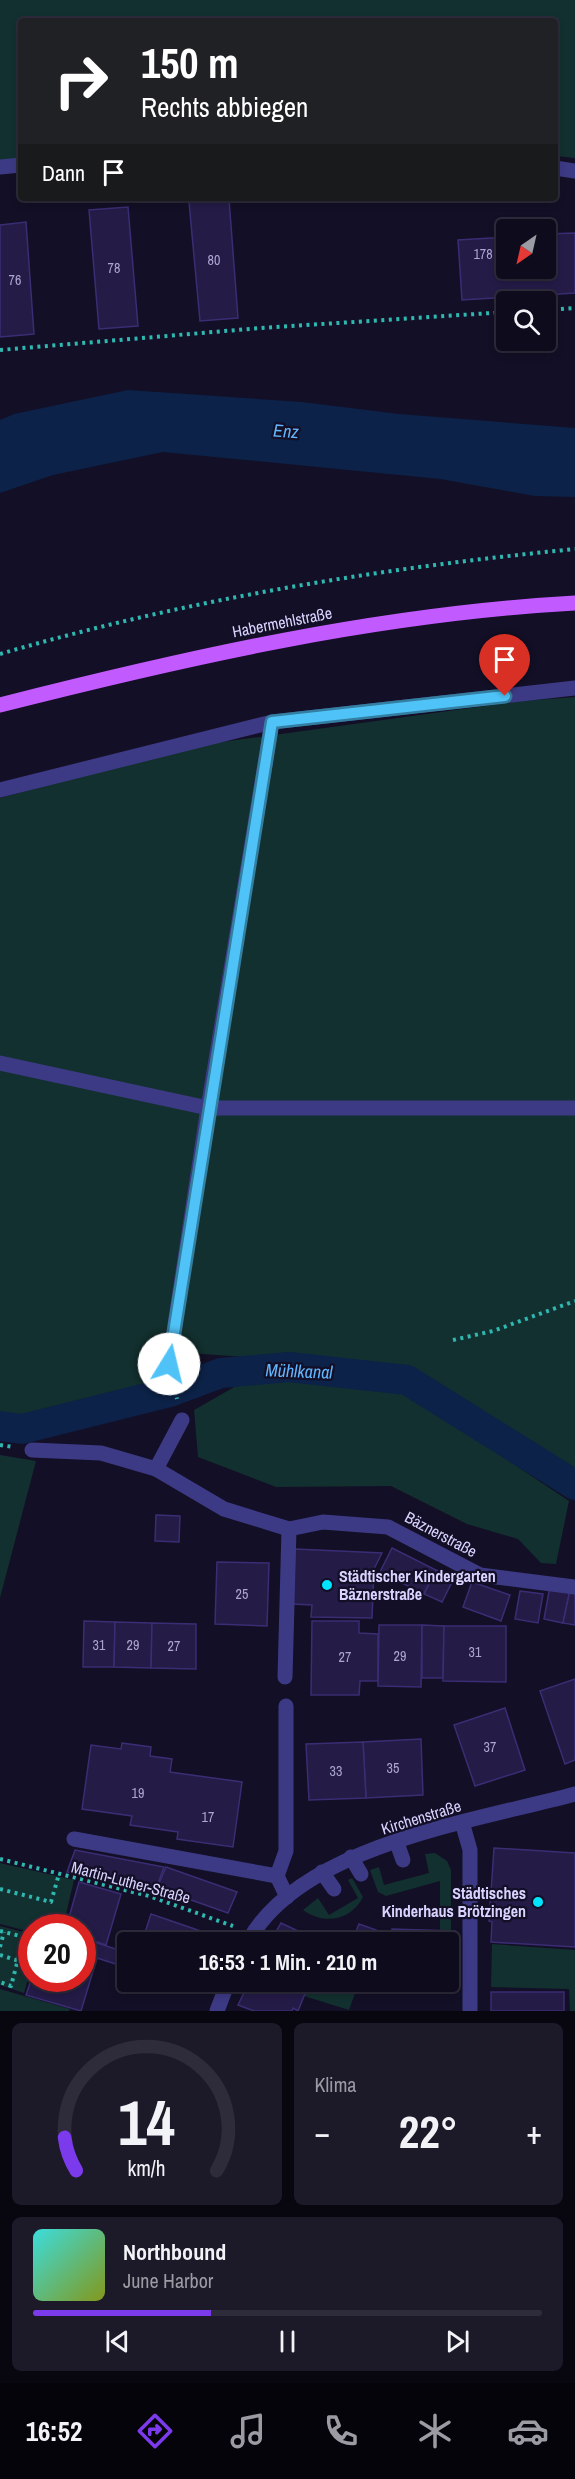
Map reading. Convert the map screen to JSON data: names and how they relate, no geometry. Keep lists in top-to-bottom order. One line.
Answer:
{"streets":{"main road":["Habermehlstraße"],"street":["Bäznerstraße","Kirchenstraße"],"path":["Martin-Luther-Straße"]},"water":["Enz","Mühlkanal"],"places":["Städtischer Kindergarten Bäznerstraße","Städtisches Kinderhaus Brötzingen"],"house_numbers":["178","80","78","76","25","31","29","27","31","29","27","37","35","33","19","17"],"north":"bottom left","page":{"turn":["150 m","Rechts abbiegen"],"then":"Dann","limit":"20","trip":"16:53 · 1 Min. · 210 m","tile":"Klima","heat":["−","22°","+"],"song":["Northbound","June Harbor"],"tabs":"16:52","gauge":["14","km/h"]}}
